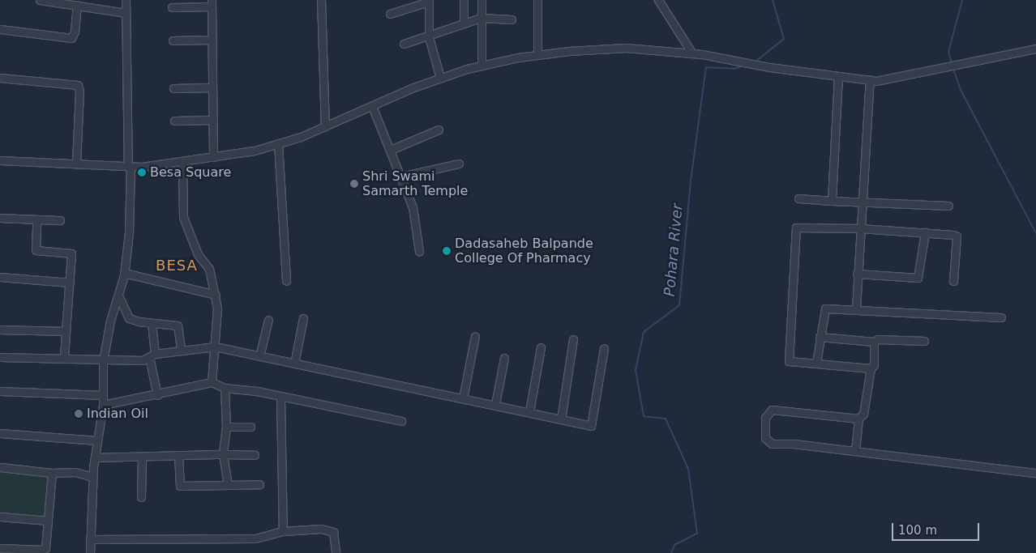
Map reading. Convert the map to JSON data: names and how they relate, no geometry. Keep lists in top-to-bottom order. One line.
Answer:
{"districts":["BESA"],"water":["Pohara River"],"places":["Besa Square","Shri Swami Samarth Temple","Dadasaheb Balpande College Of Pharmacy","Indian Oil"],"scale_bar":"100 m"}
